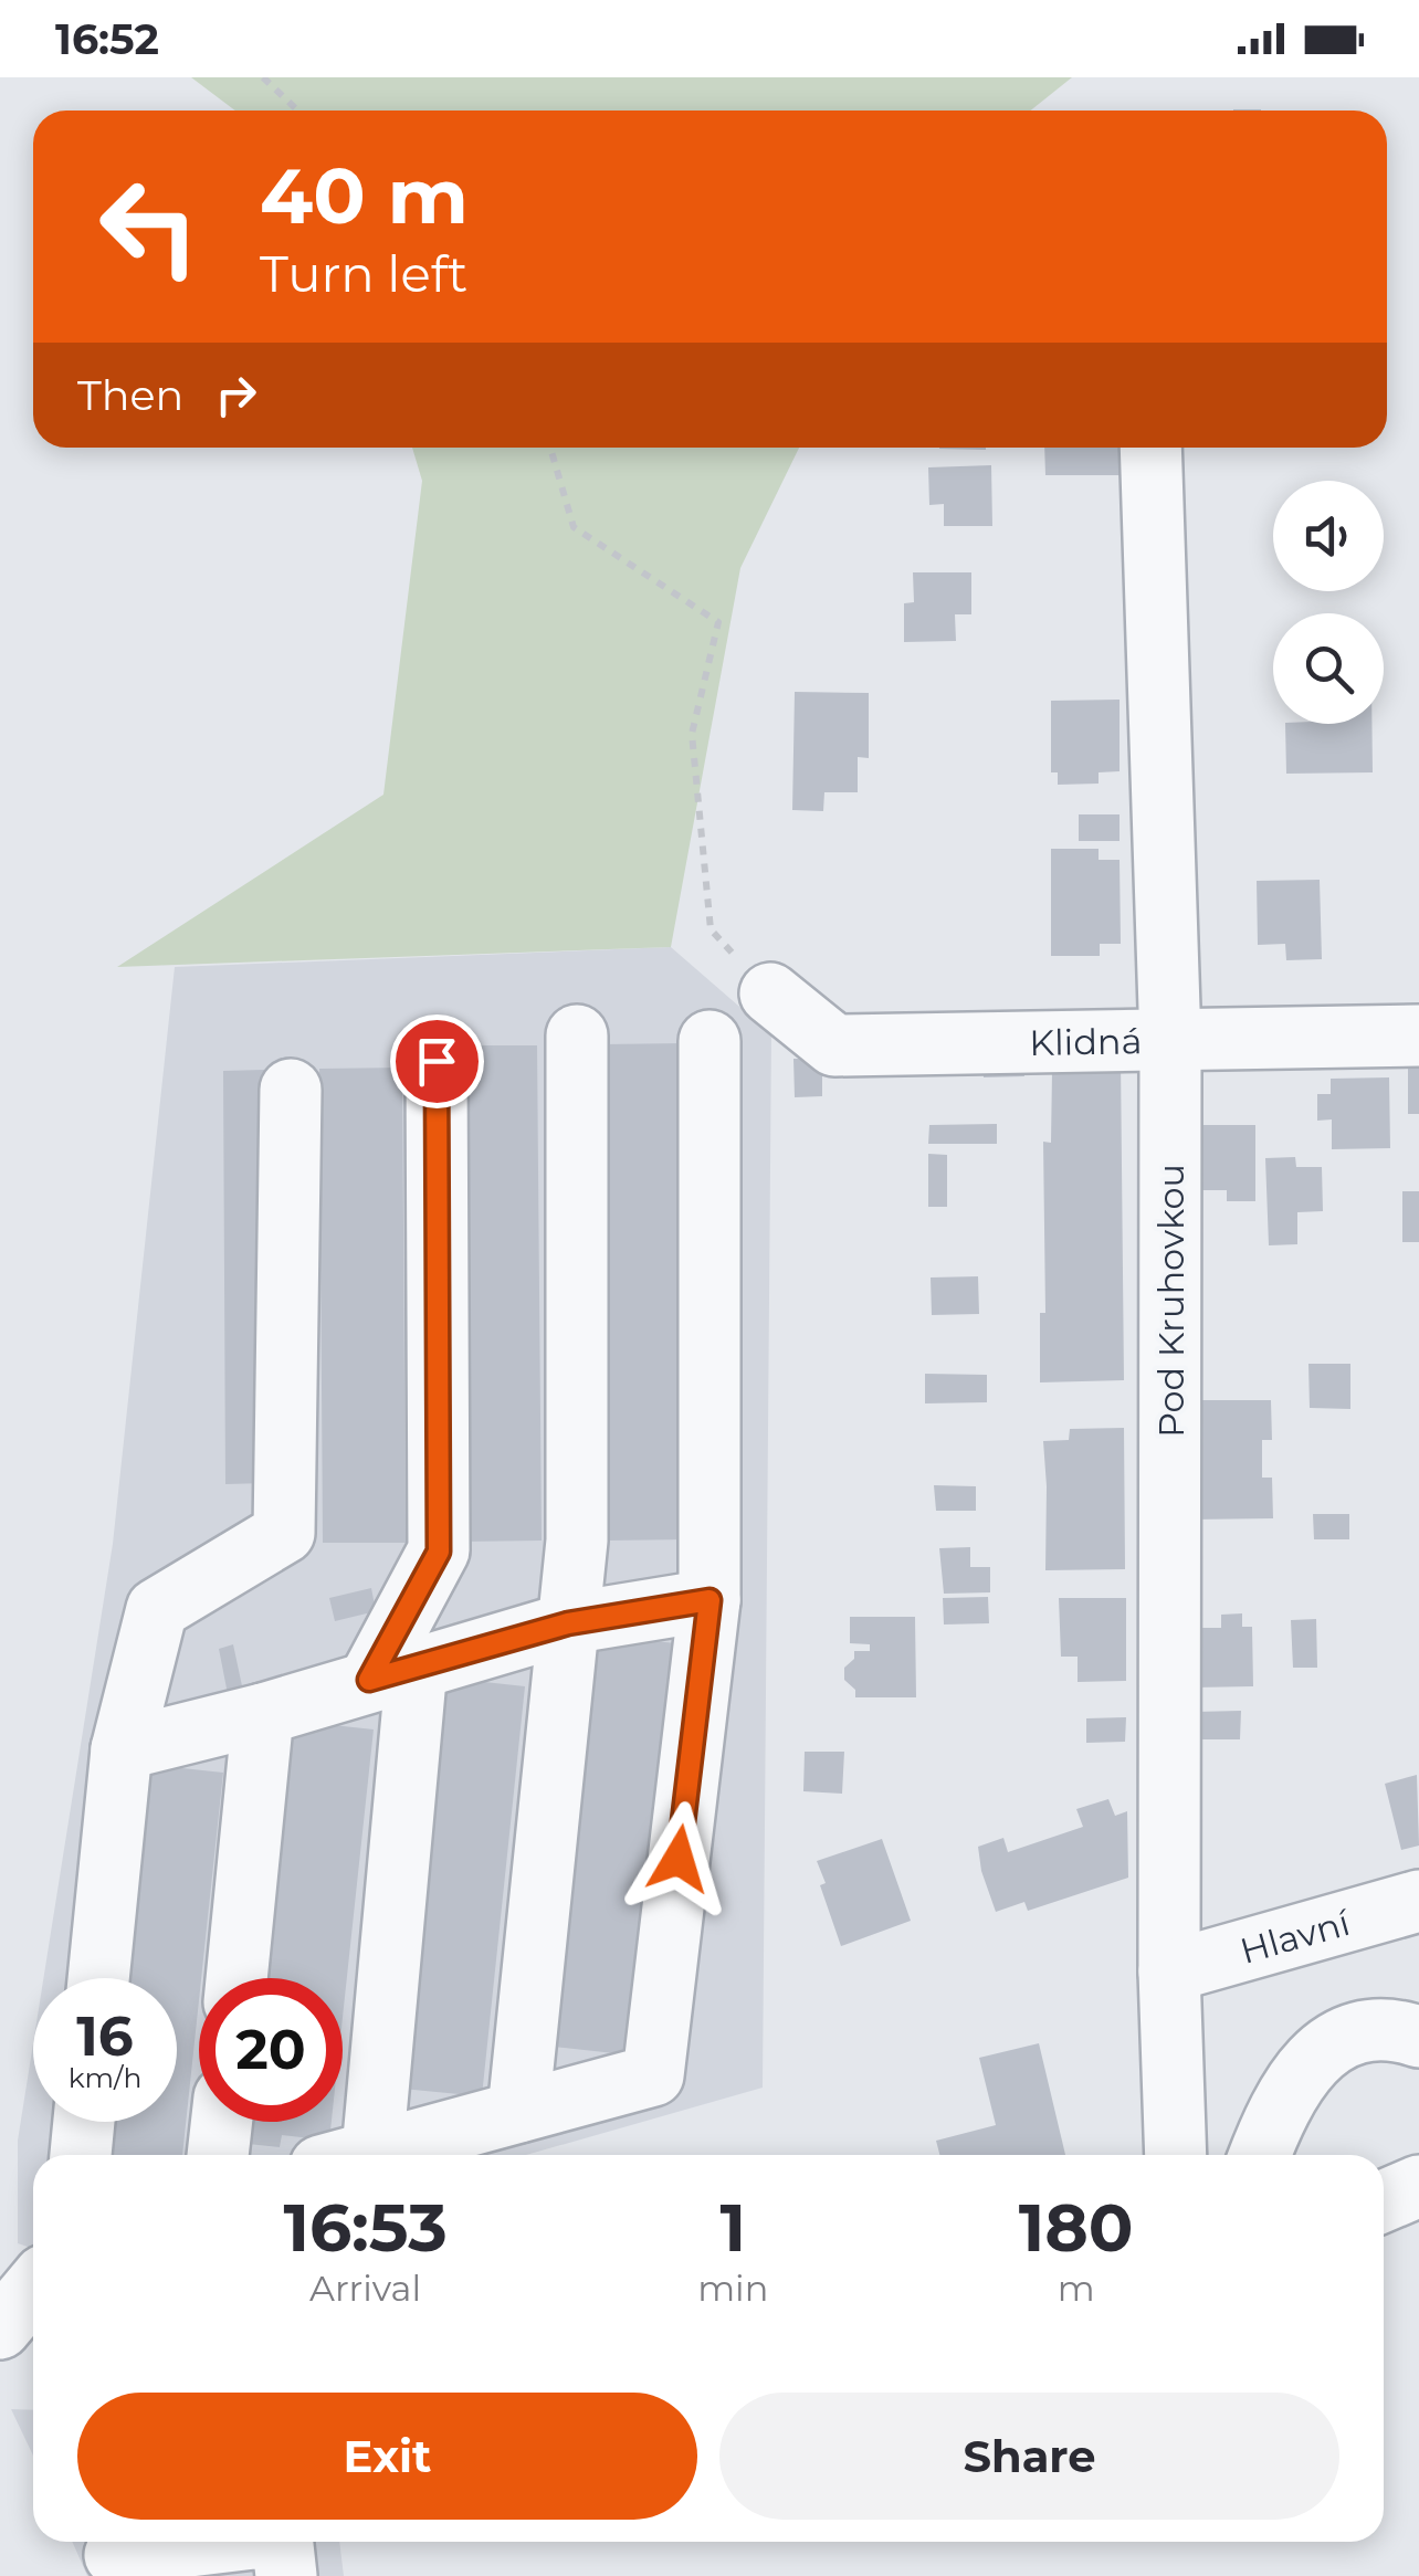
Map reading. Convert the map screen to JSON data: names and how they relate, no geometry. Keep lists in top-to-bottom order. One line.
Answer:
{"streets":{"street":["Klidná","Pod Kruhovkou","Hlavní"]},"crossings":[["Klidná","Pod Kruhovkou"],["Pod Kruhovkou","Hlavní"]],"page":{"status":"16:52","turn":["40 m","Turn left"],"then":"Then","speed":"16 km/h","limit":"20","eta":["16:53","Arrival","1","min","180","m"],"buttons":["Exit","Share"]}}
